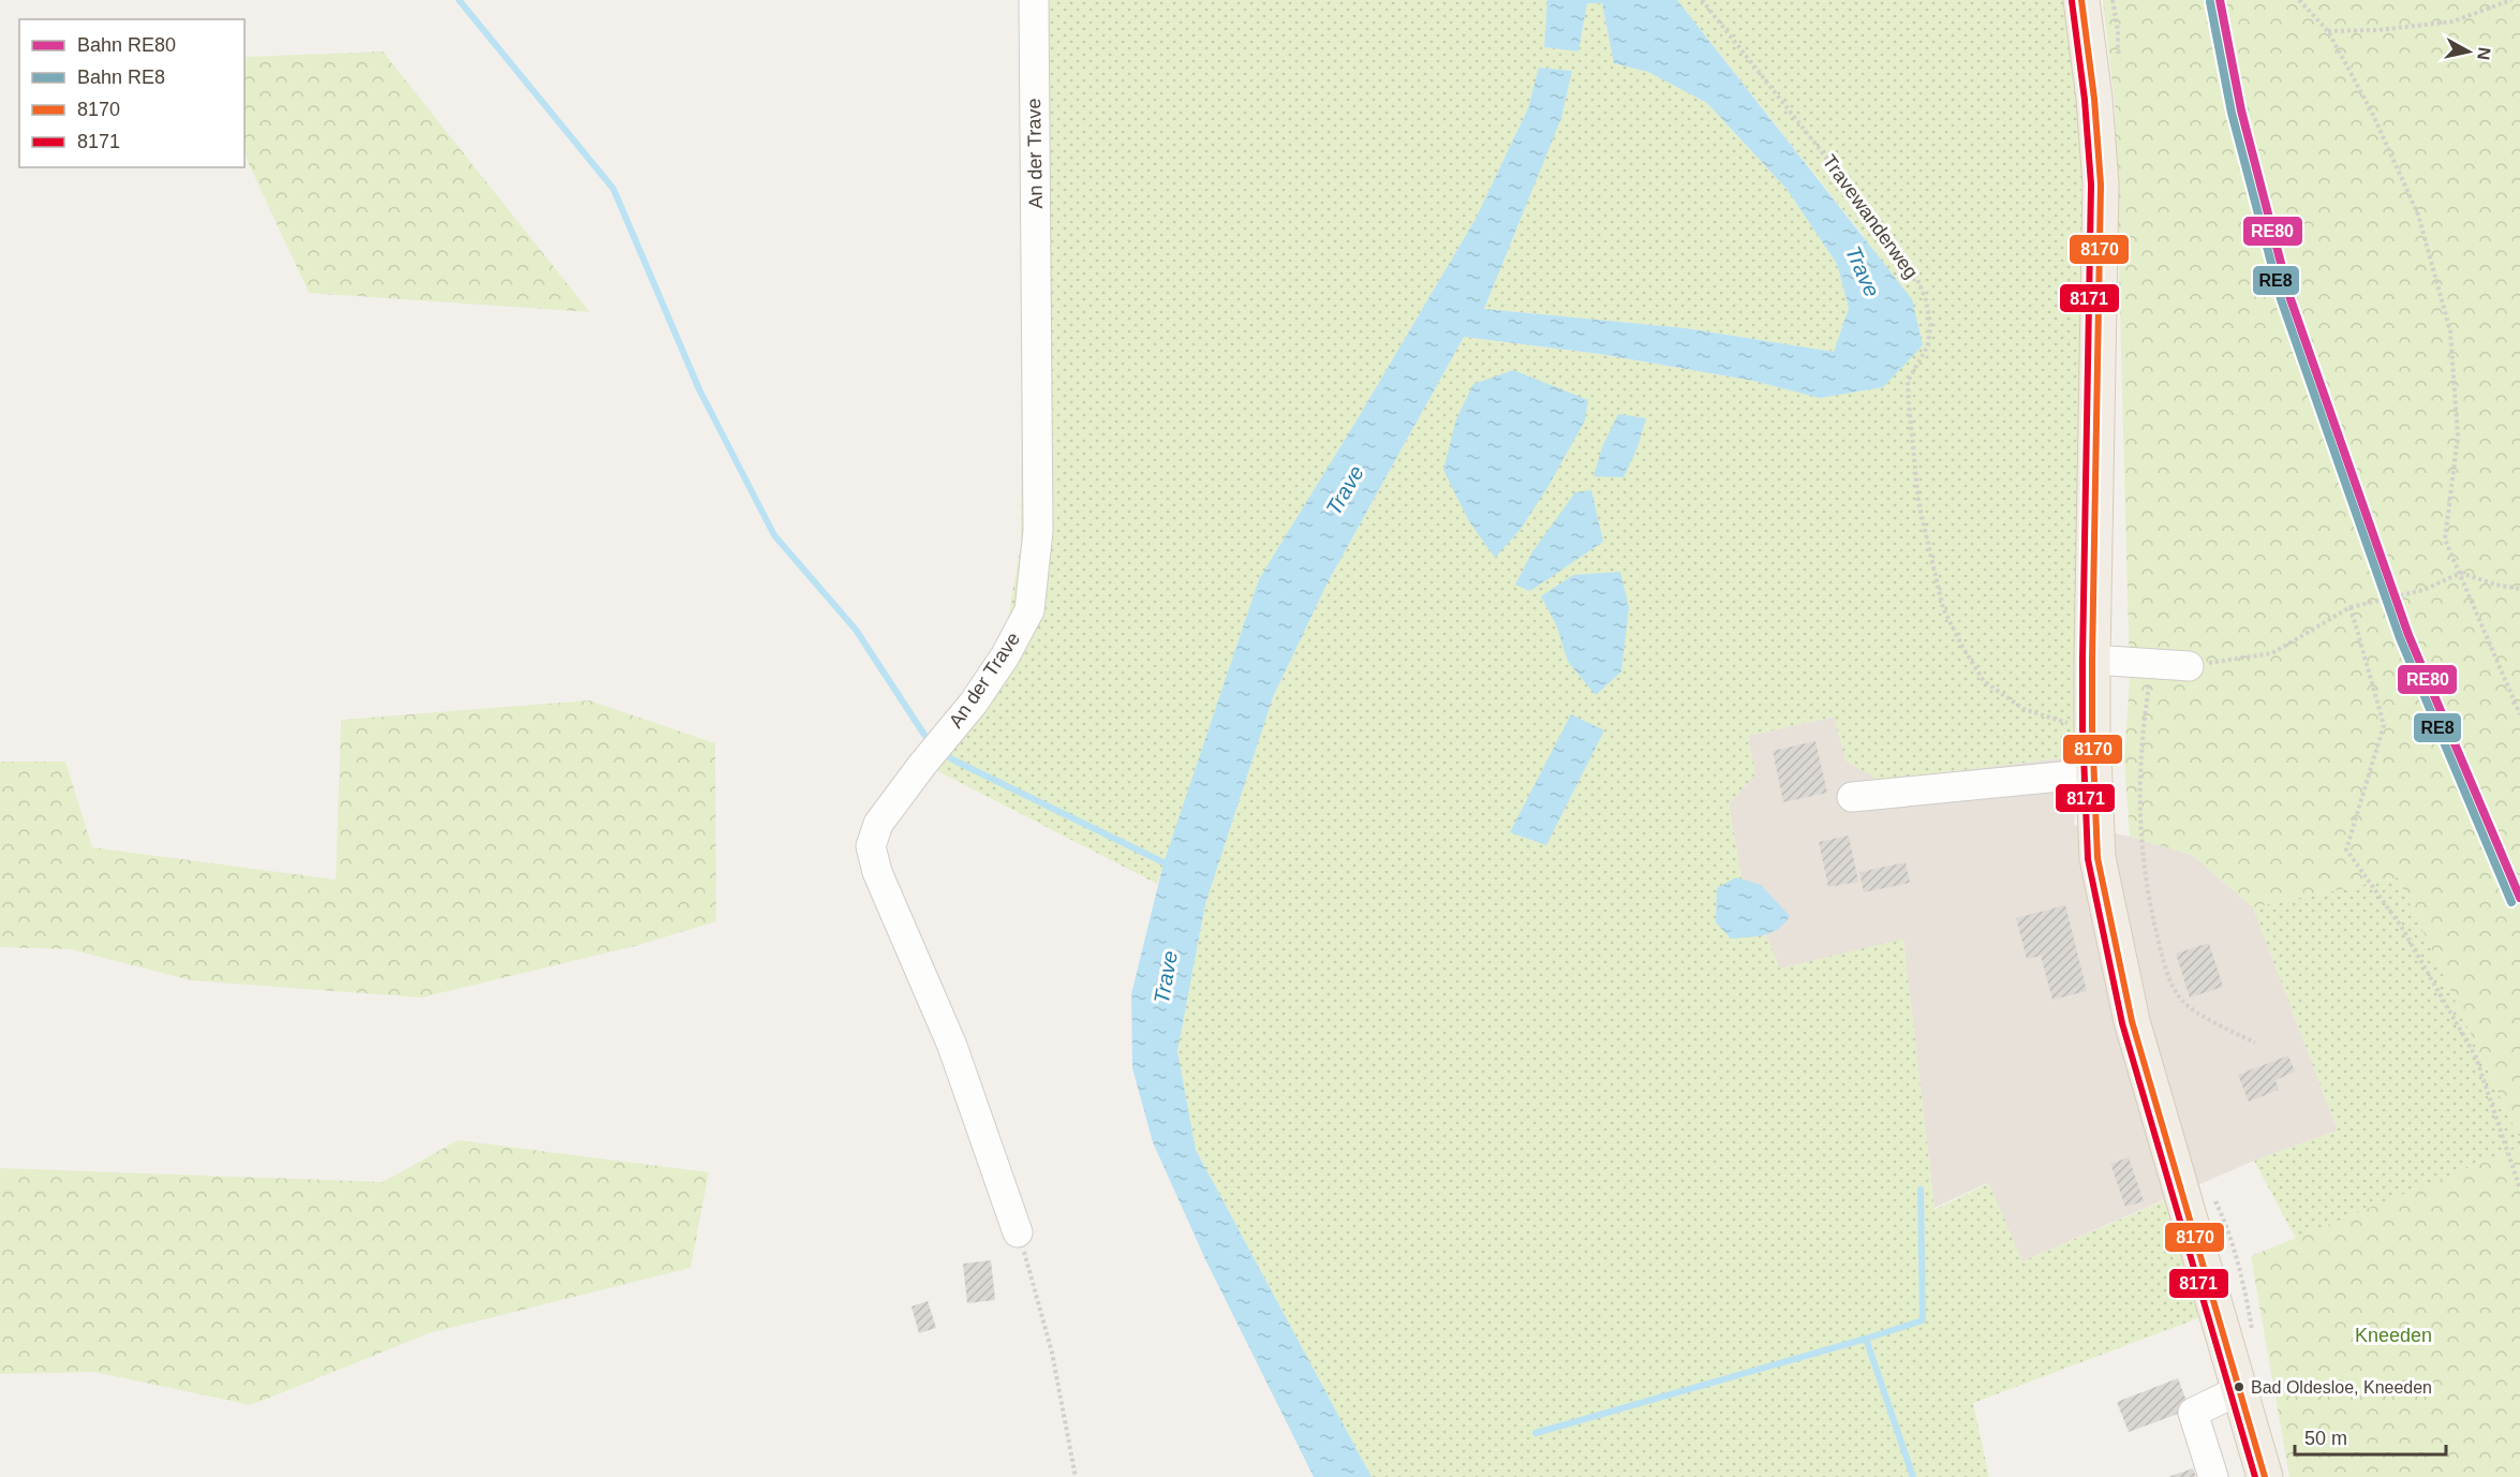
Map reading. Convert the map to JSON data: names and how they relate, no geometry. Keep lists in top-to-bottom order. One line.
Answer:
{"streets":{"street":["An der Trave"],"path":["Travewanderweg"]},"water":["Trave"],"parks":["Kneeden"],"places":["Bad Oldesloe, Kneeden"],"lines":["rail line RE80","transit line 8170","transit line 8171","rail line RE8"],"legend":["Bahn RE80","Bahn RE8","8170","8171"],"scale_bar":"50 m","north":"right"}
